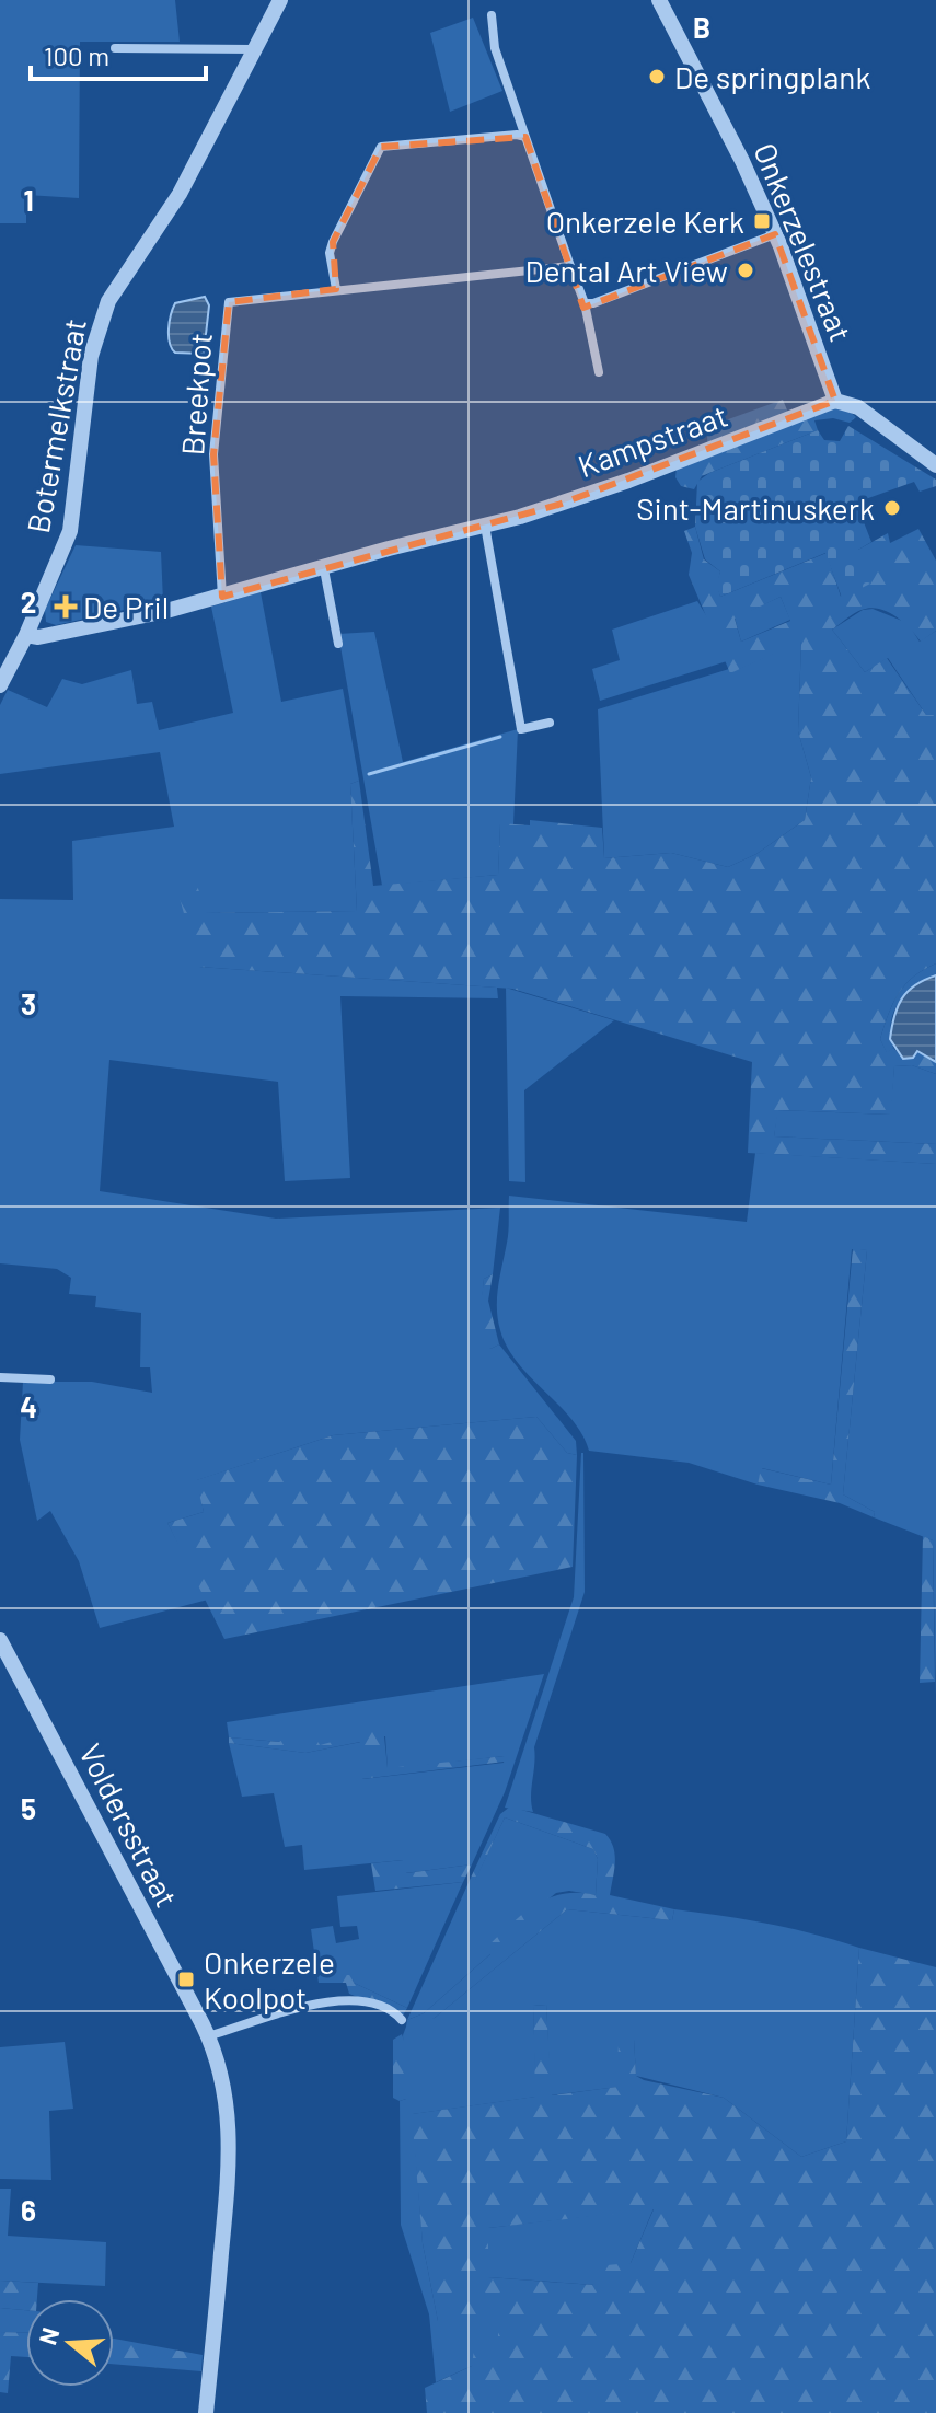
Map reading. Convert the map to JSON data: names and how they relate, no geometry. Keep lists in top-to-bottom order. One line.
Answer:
{"streets":{"street":["Onkerzelestraat","Breekpot","Botermelkstraat","Kampstraat","Voldersstraat"]},"crossings":[["Onkerzelestraat","Kampstraat"],["Breekpot","Kampstraat"],["Botermelkstraat","Kampstraat"]],"places":{"other":["De springplank","Dental Art View","Sint-Martinuskerk"],"transit":["Onkerzele Kerk","Onkerzele Koolpot"],"health":["De Pril"]},"scale_bar":"100 m","north":"left","grid":{"columns":["B"],"rows":["1","2","3","4","5","6"]}}
